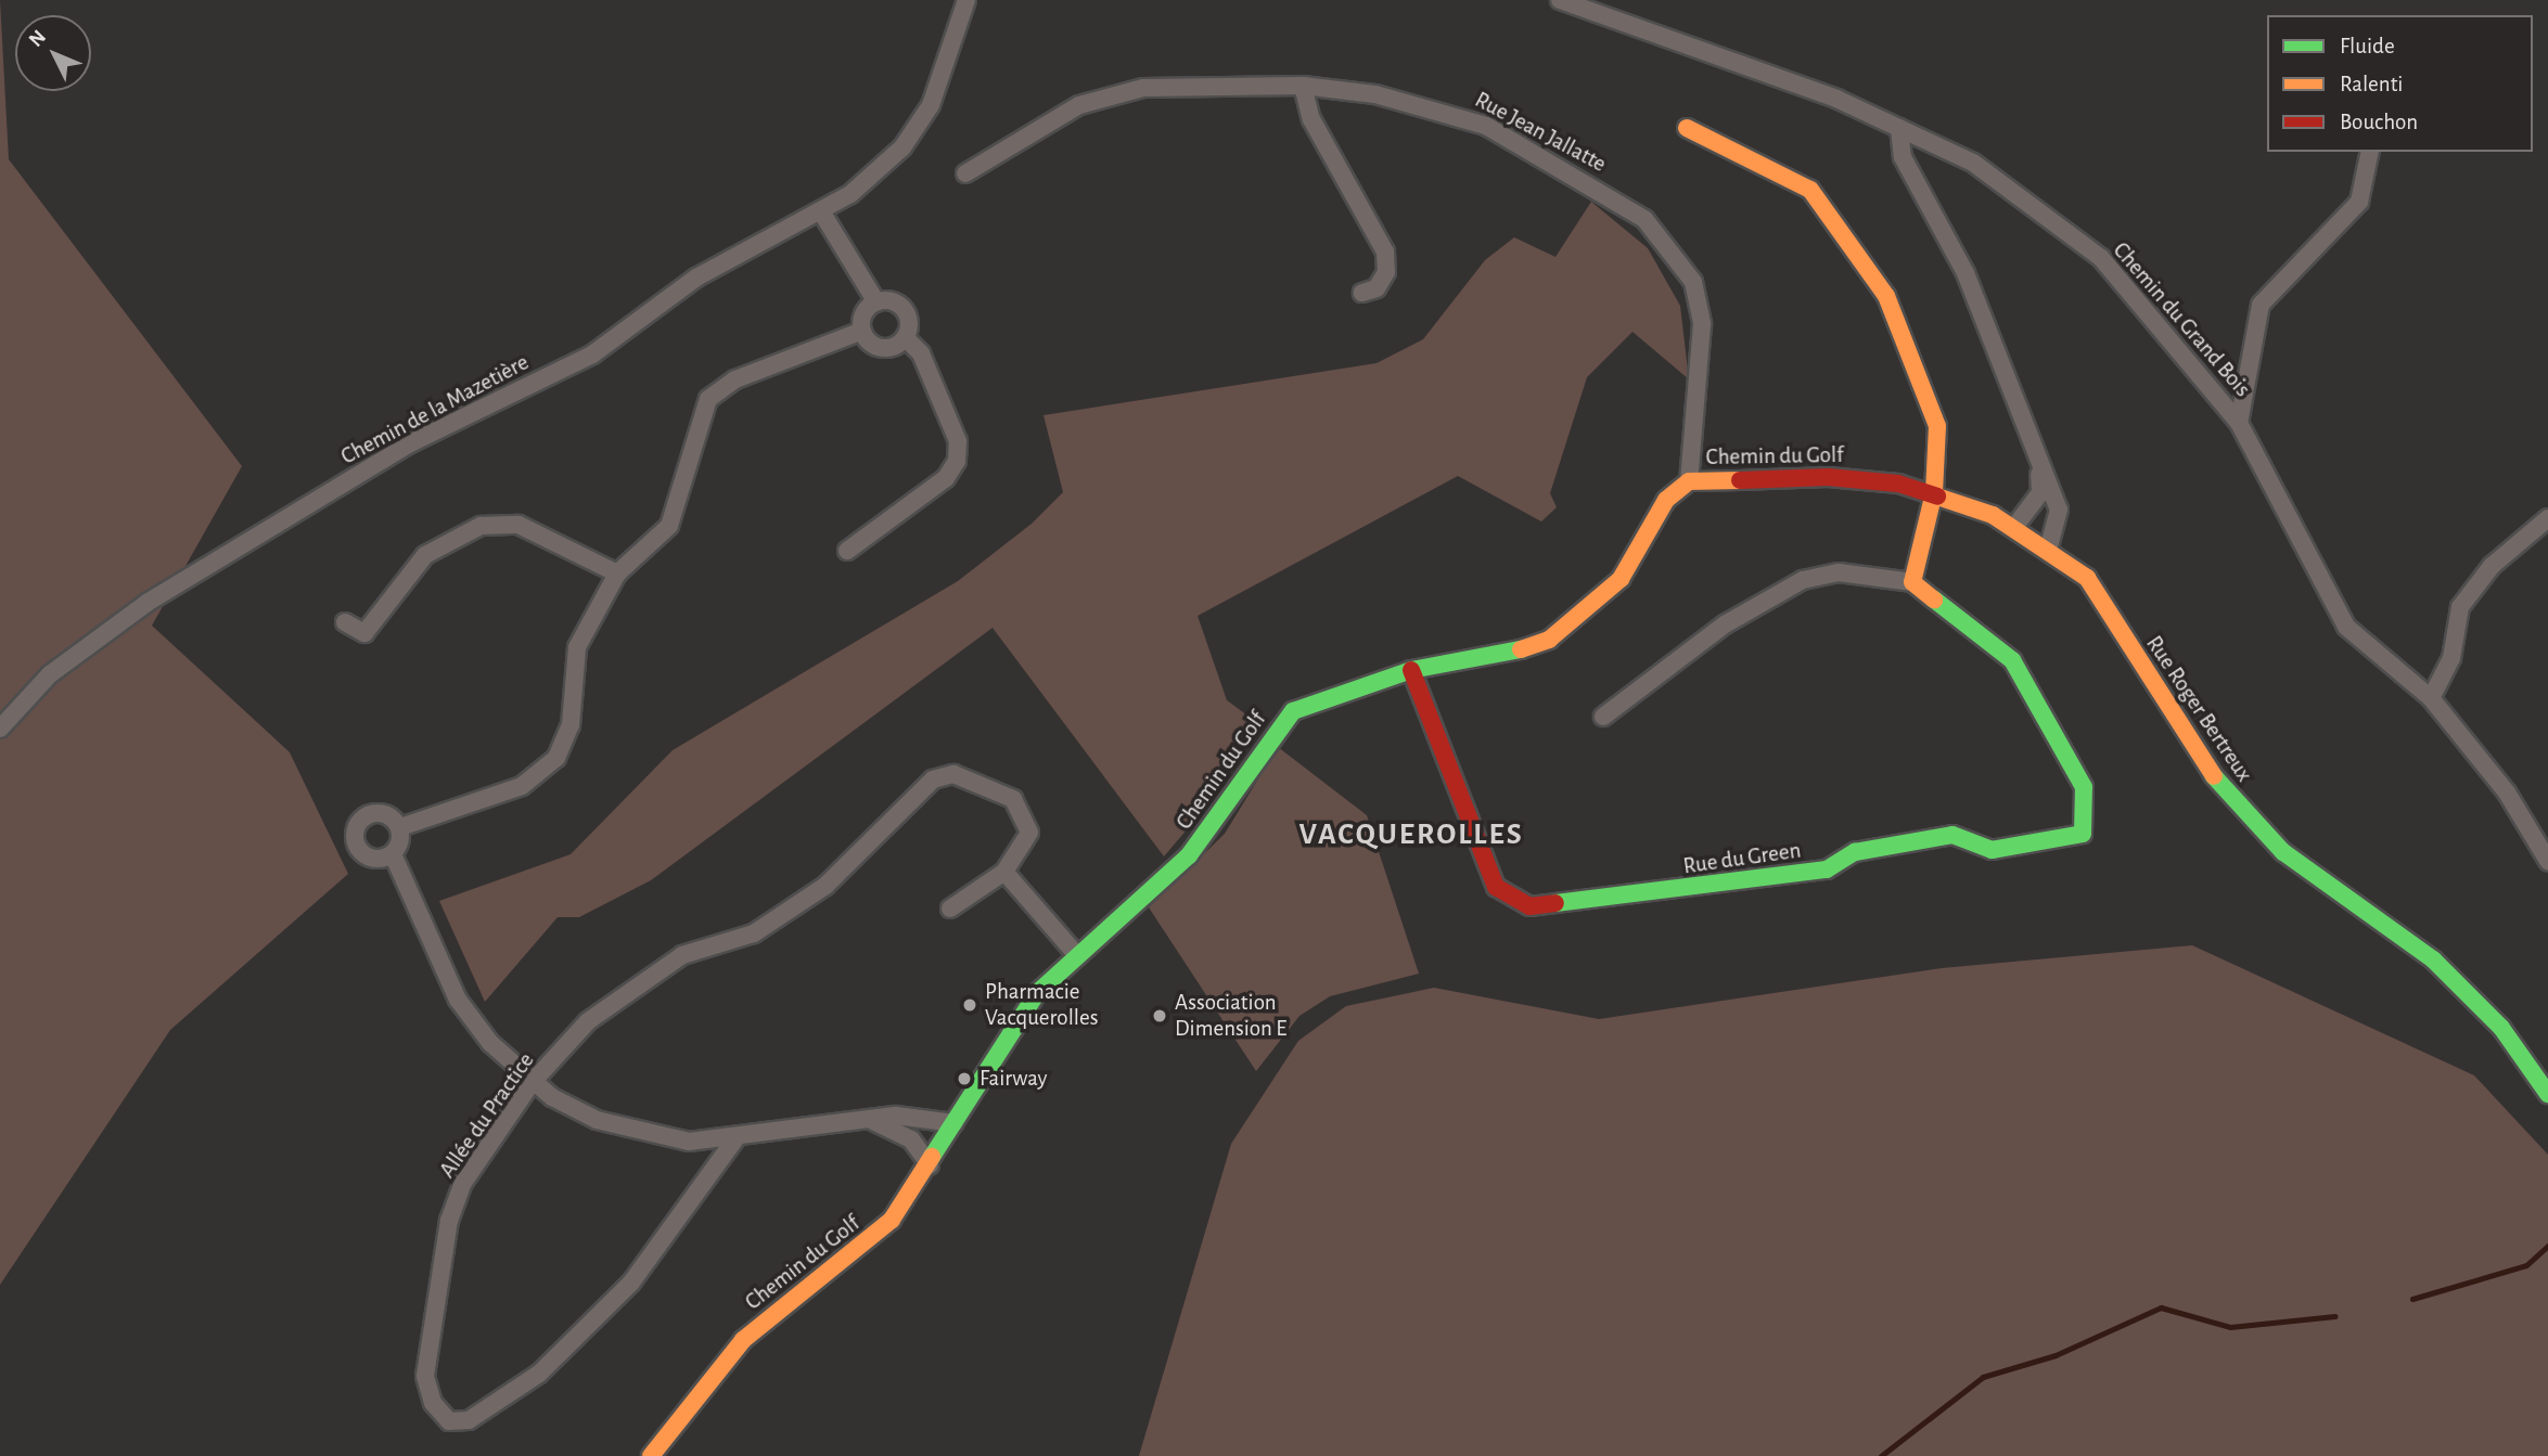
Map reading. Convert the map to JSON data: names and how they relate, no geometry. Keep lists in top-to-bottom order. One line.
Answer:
{"streets":{"street":["Rue Jean Jallatte","Chemin du Grand Bois","Chemin de la Mazetière","Chemin du Golf","Rue Roger Bertreux","Rue du Green","Allée du Practice"]},"crossings":[["Rue Jean Jallatte","Chemin du Golf"],["Chemin du Golf","Rue Roger Bertreux"],["Chemin du Golf","Rue du Green"]],"districts":["VACQUEROLLES"],"places":["Pharmacie Vacquerolles","Association Dimension E","Fairway"],"legend":["Fluide","Ralenti","Bouchon"],"north":"top left"}
